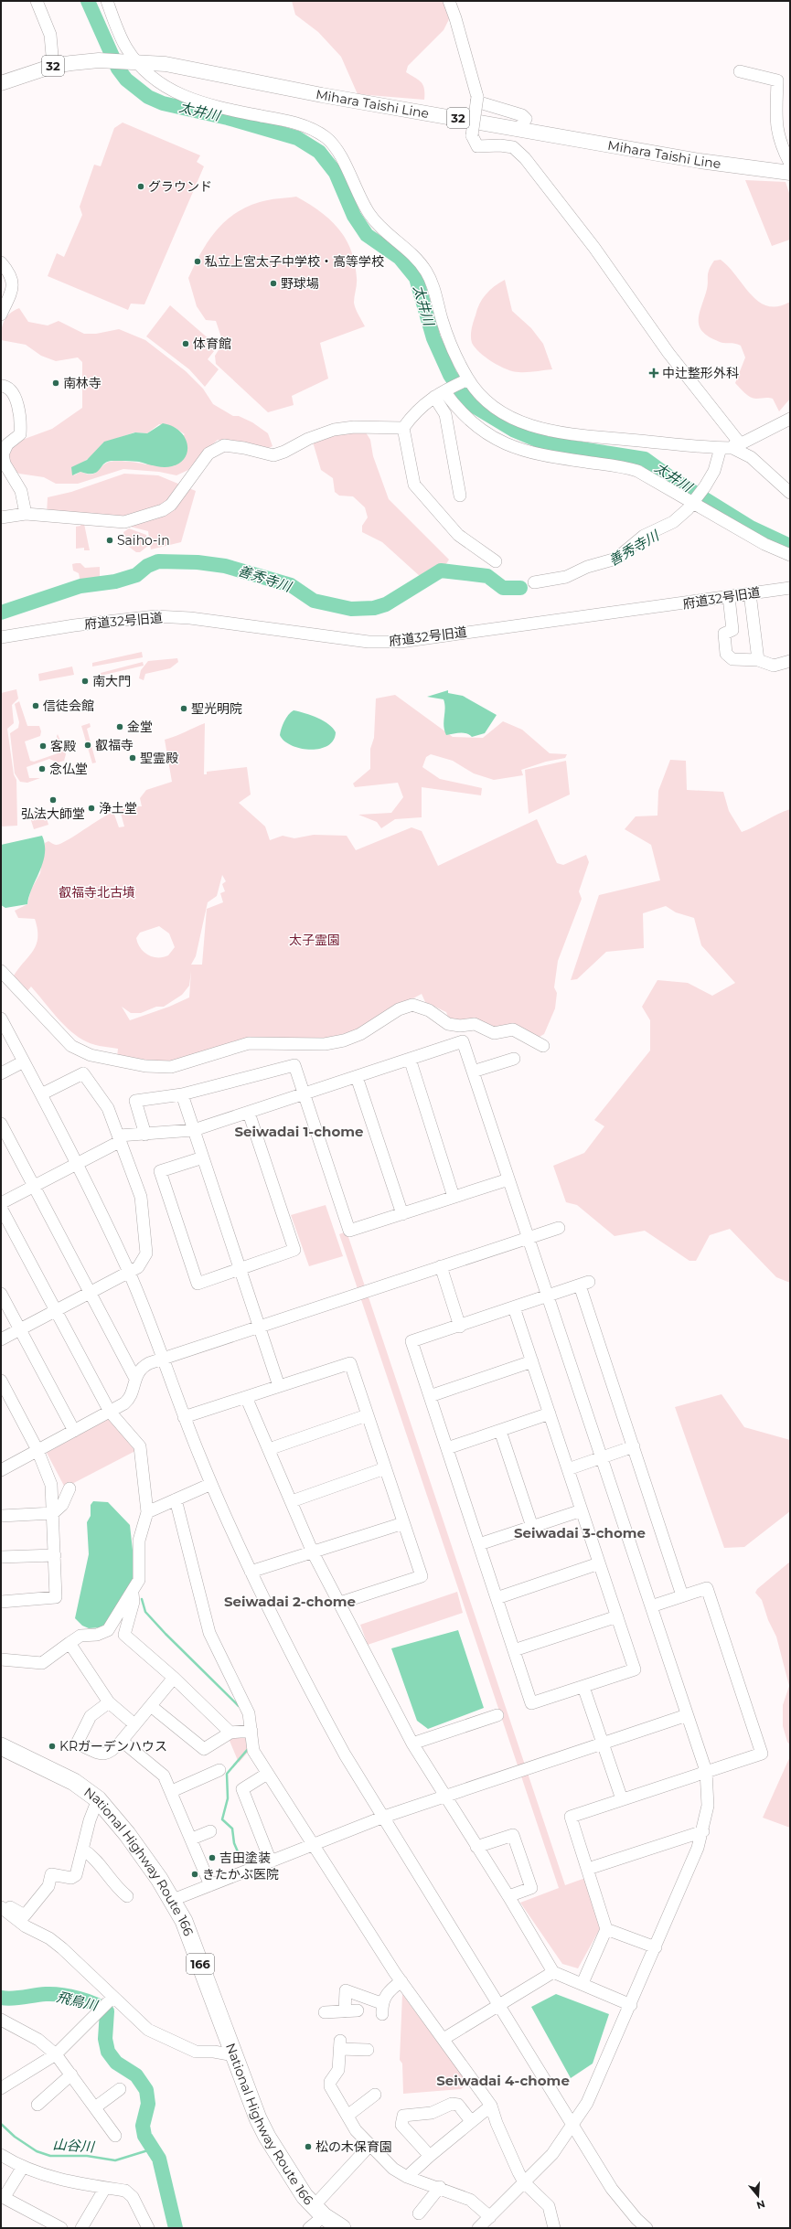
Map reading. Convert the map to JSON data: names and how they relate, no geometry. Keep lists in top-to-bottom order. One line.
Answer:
{"streets":{"highway":["National Highway Route 166","166"],"main road":["32","Mihara Taishi Line"],"street":["府道32号旧道"]},"districts":["Seiwadai 1-chome","Seiwadai 3-chome","Seiwadai 2-chome","Seiwadai 4-chome"],"water":["太井川","善秀寺川","飛鳥川","山谷川"],"parks":["叡福寺北古墳","太子霊園"],"places":{"other":["グラウンド","私立上宮太子中学校・高等学校","野球場","体育館","南林寺","Saiho-in","南大門","信徒会館","聖光明院","金堂","叡福寺","客殿","聖霊殿","念仏堂","弘法大師堂","浄土堂","KRガーデンハウス","吉田塗装","きたかぶ医院","松の木保育園"],"health":["中辻整形外科"]},"north":"bottom"}
